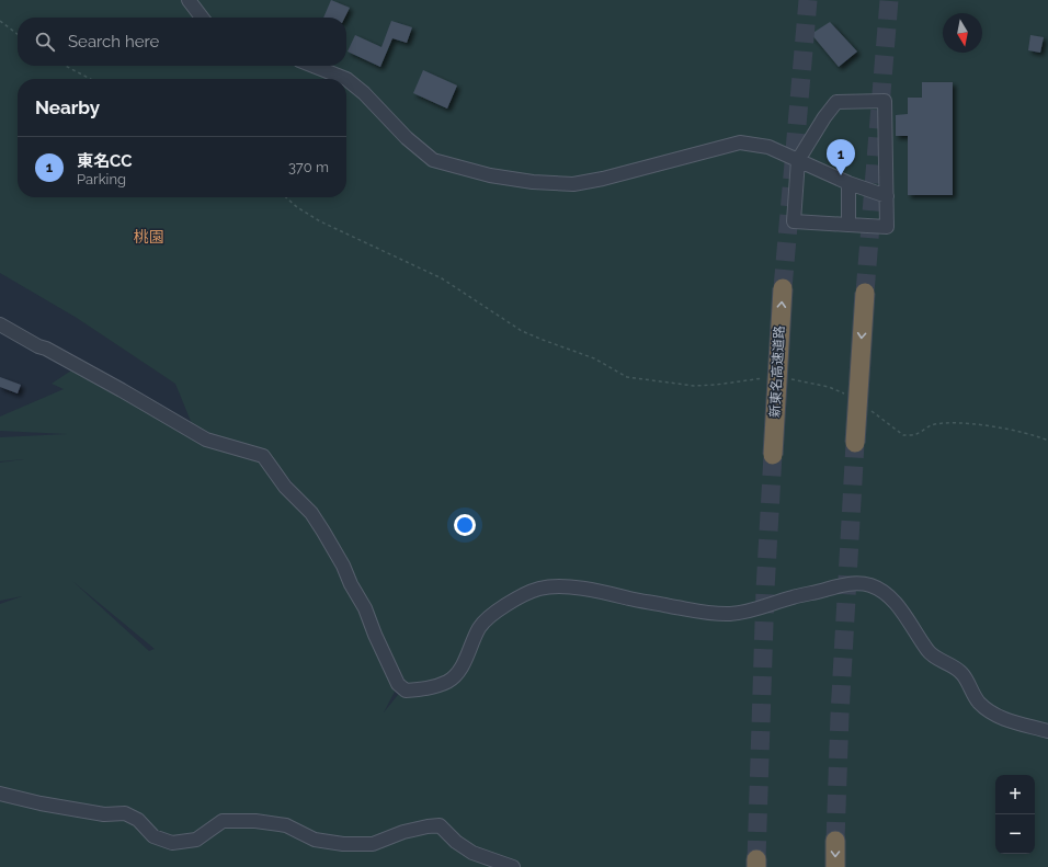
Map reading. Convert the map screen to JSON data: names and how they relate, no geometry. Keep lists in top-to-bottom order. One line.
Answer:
{"streets":{"highway":["新東名高速道路"]},"districts":["桃園"],"north":"bottom","page":{"search":"Search here","heading":"Nearby","list":[{"mark":"1","name":"東名CC","note":"Parking","value":"370 m"}],"pins":"1","map_buttons":["+","−"]}}
